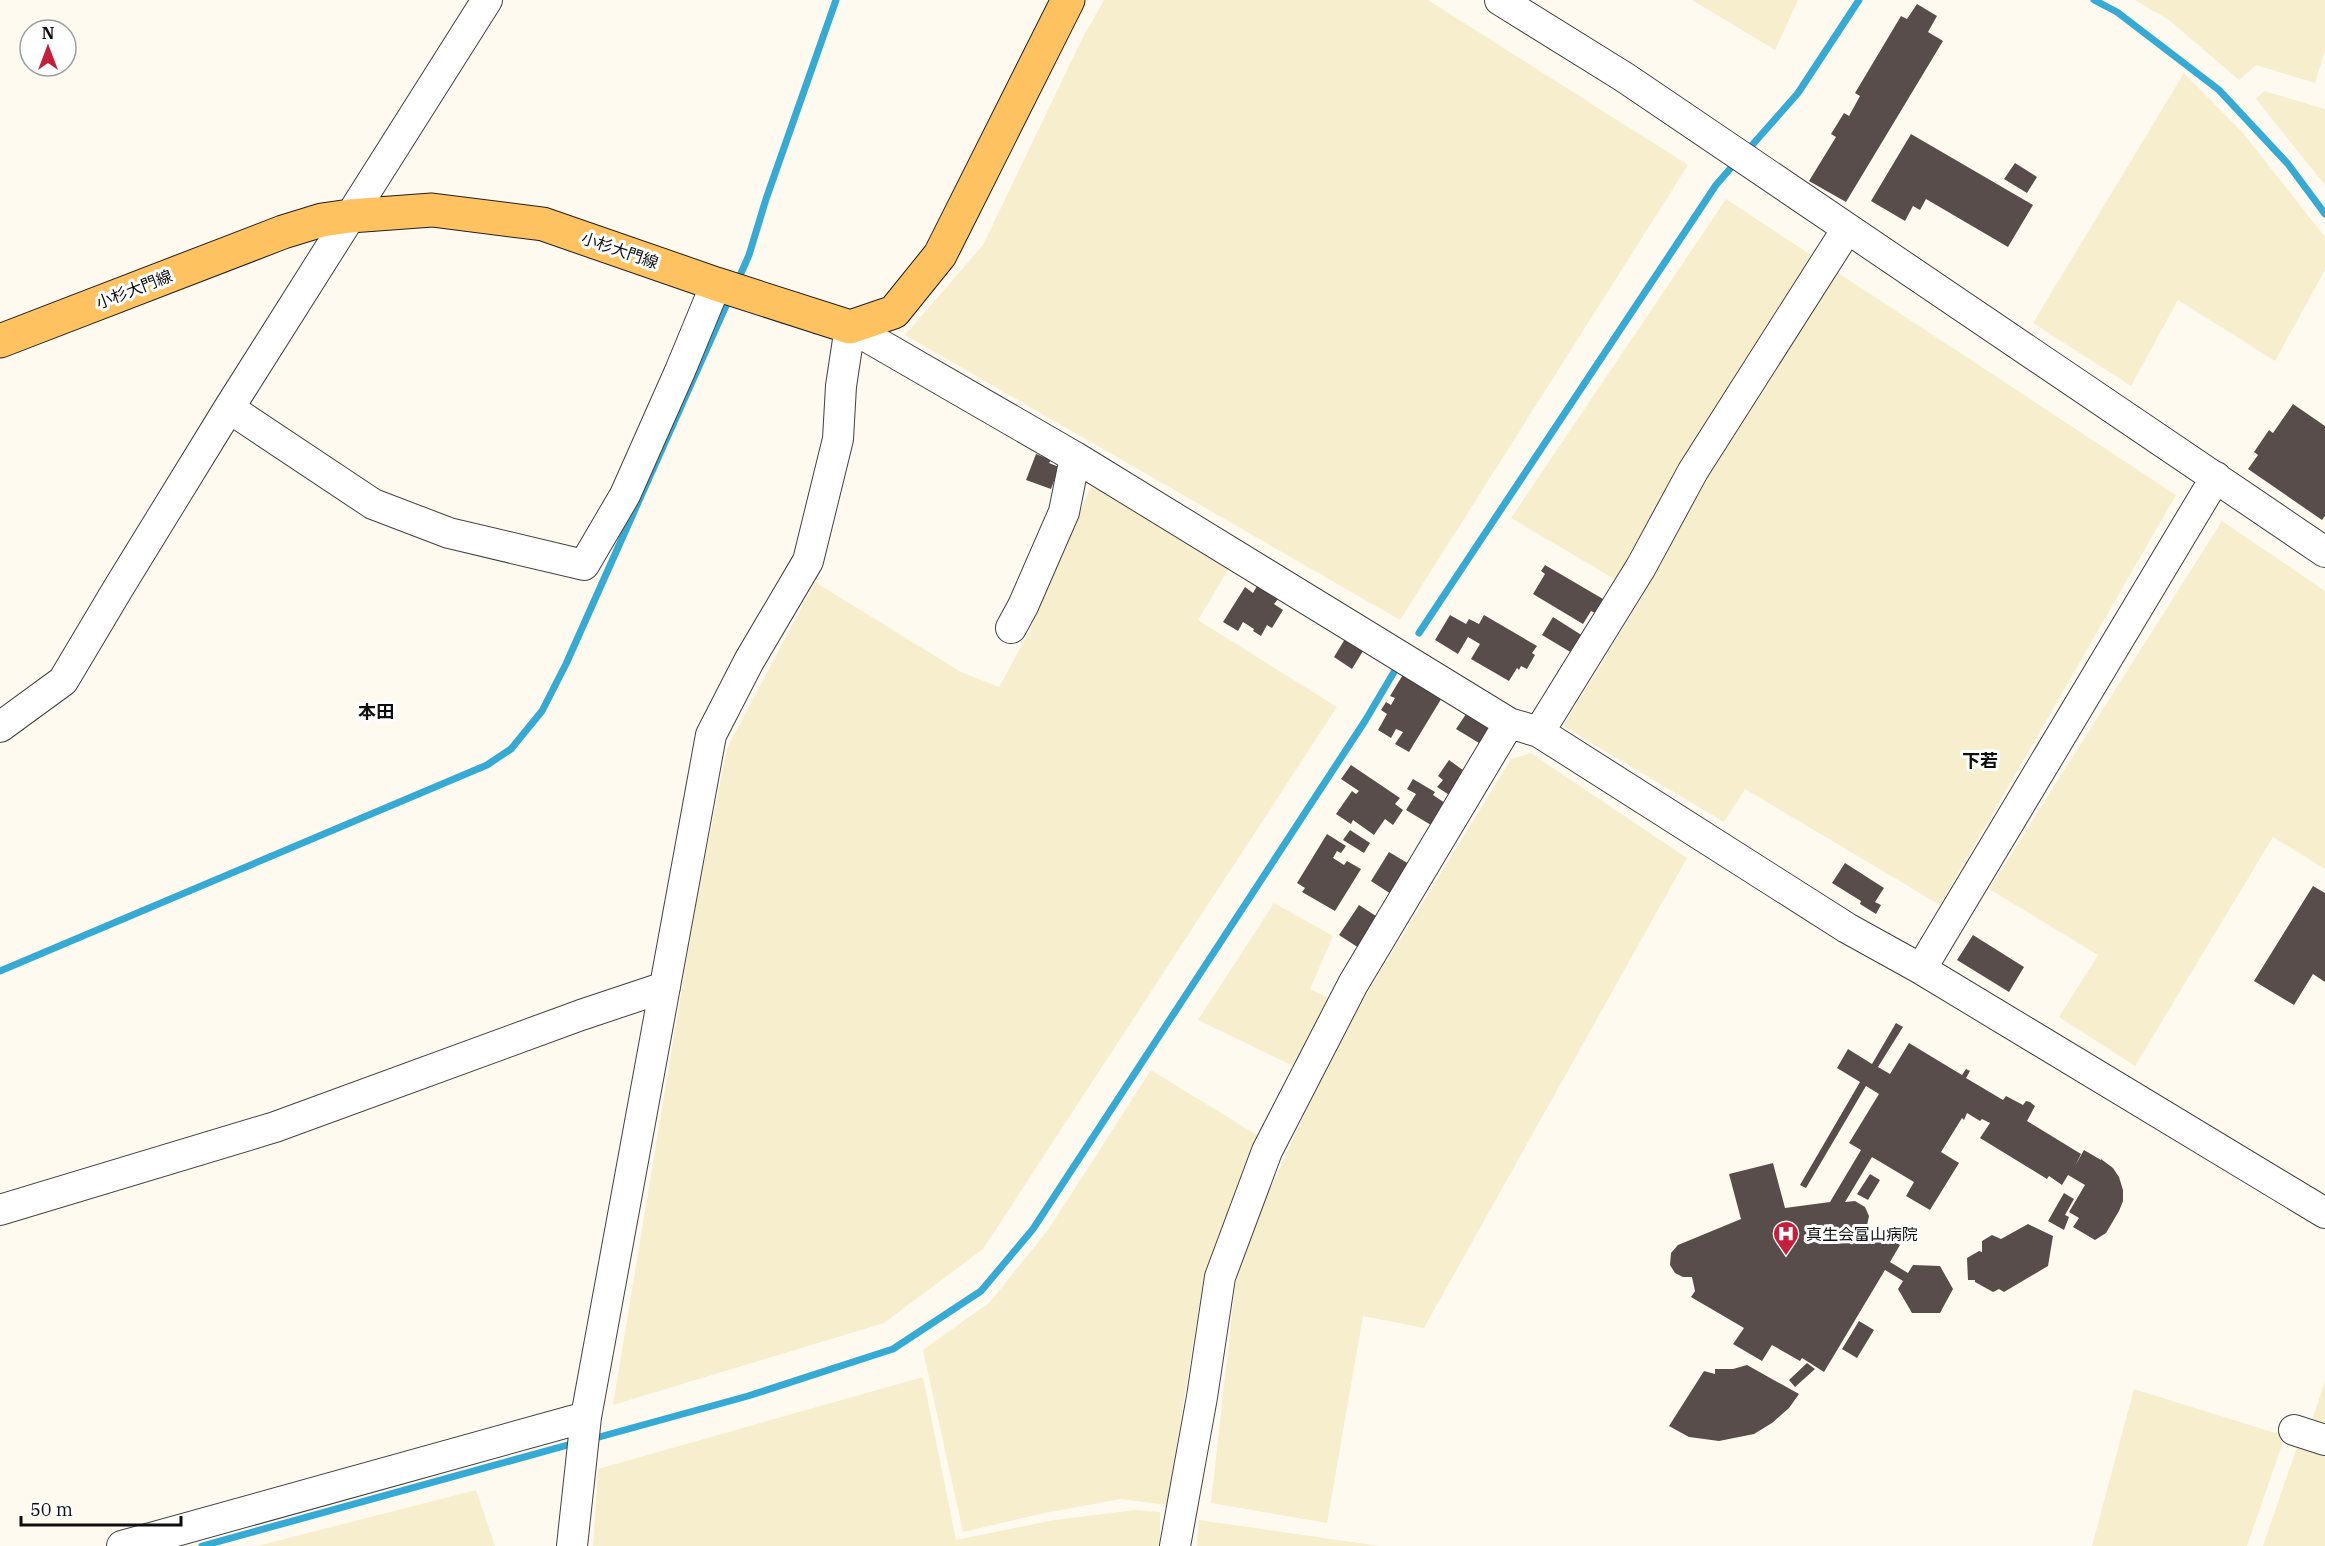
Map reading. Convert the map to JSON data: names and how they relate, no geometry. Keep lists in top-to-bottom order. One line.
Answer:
{"streets":{"main road":["小杉大門線"]},"districts":["本田","下若"],"places":{"hospital":["真生会富山病院"]},"scale_bar":"50 m","north":"top"}
